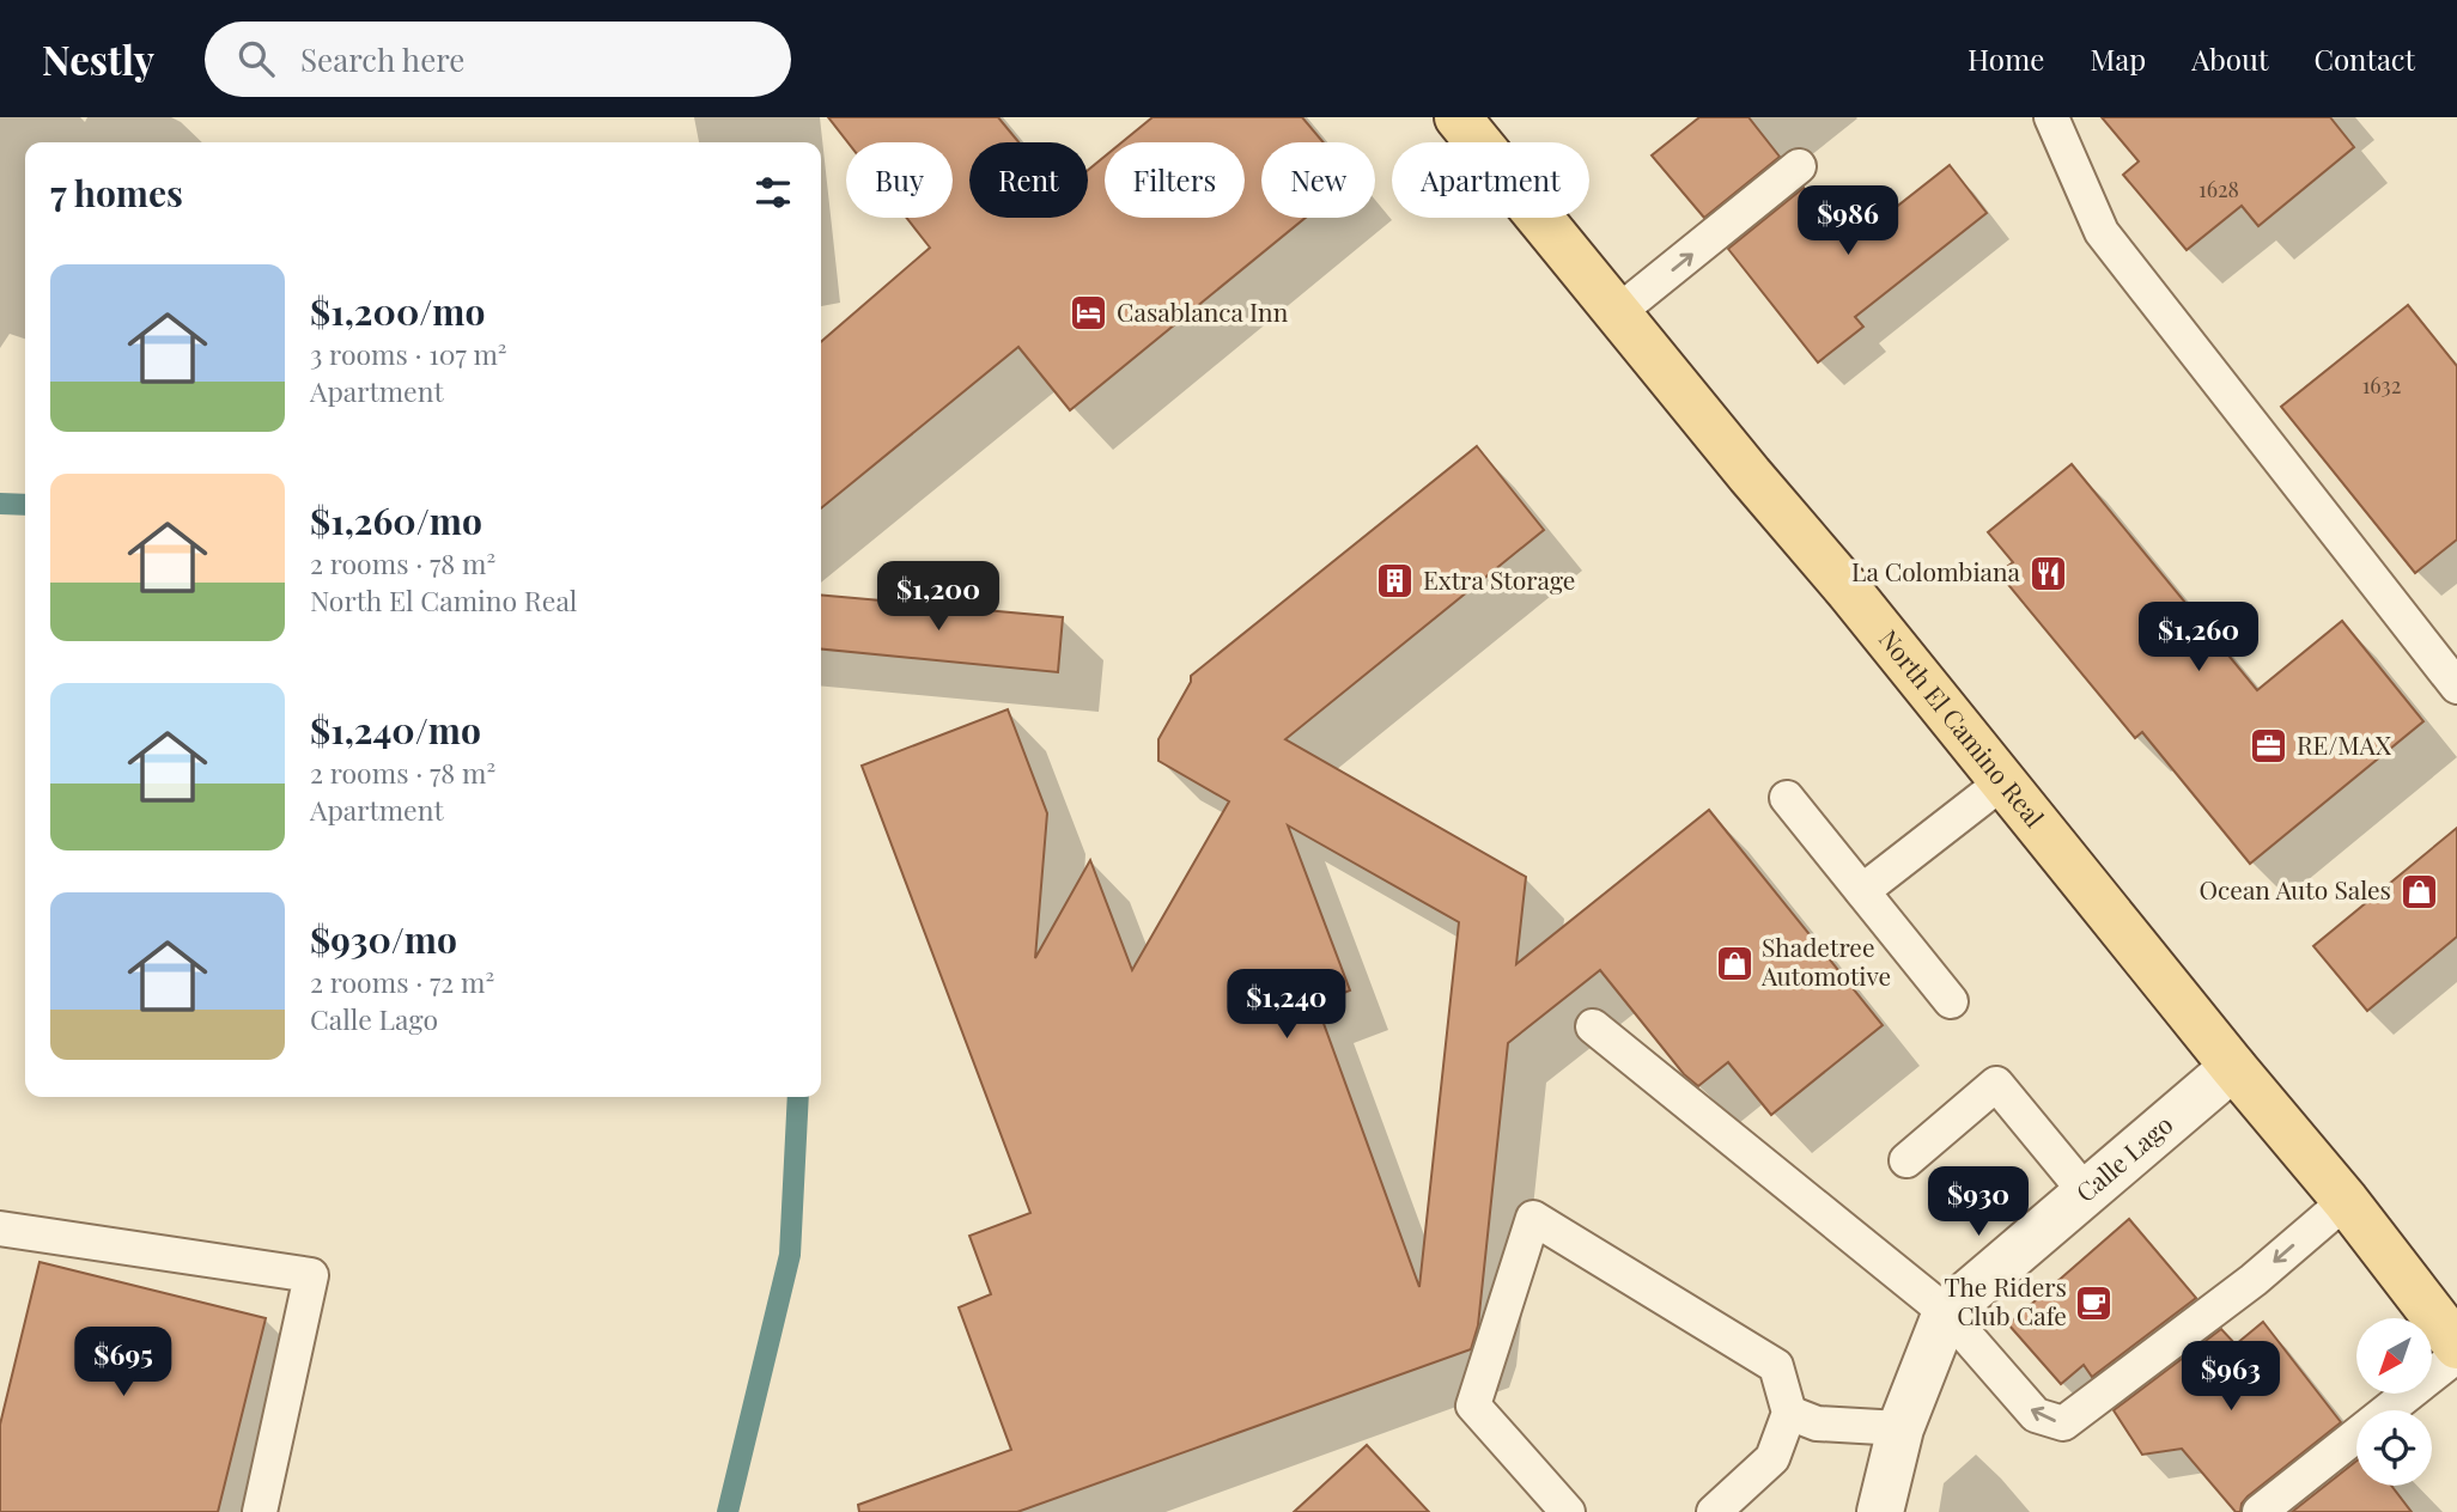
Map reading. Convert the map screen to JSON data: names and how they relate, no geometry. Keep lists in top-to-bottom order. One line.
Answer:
{"streets":{"main road":["North El Camino Real"],"street":["Calle Lago"]},"crossings":[["North El Camino Real","Calle Lago"]],"places":{"hotel":["Casablanca Inn"],"restaurant":["La Colombiana"],"building":["Extra Storage"],"office":["RE/MAX"],"shop":["Ocean Auto Sales","Shadetree Automotive"],"cafe":["The Riders Club Cafe"]},"house_numbers":["1628","1632"],"north":"bottom left","page":{"header":"Nestly","search":"Search here","nav":["Home","Map","About","Contact"],"chip":["Buy","Rent","Filters","New","Apartment"],"heading":"7 homes","price":["$986","$1,200","$1,260","$1,240","$930","$695","$963"],"list":[{"name":"$1,200/mo","note":"3 rooms · 107 m² · Apartment"},{"name":"$1,260/mo","note":"2 rooms · 78 m² · North El Camino Real"},{"name":"$1,240/mo","note":"2 rooms · 78 m² · Apartment"},{"name":"$930/mo","note":"2 rooms · 72 m² · Calle Lago"}]}}
